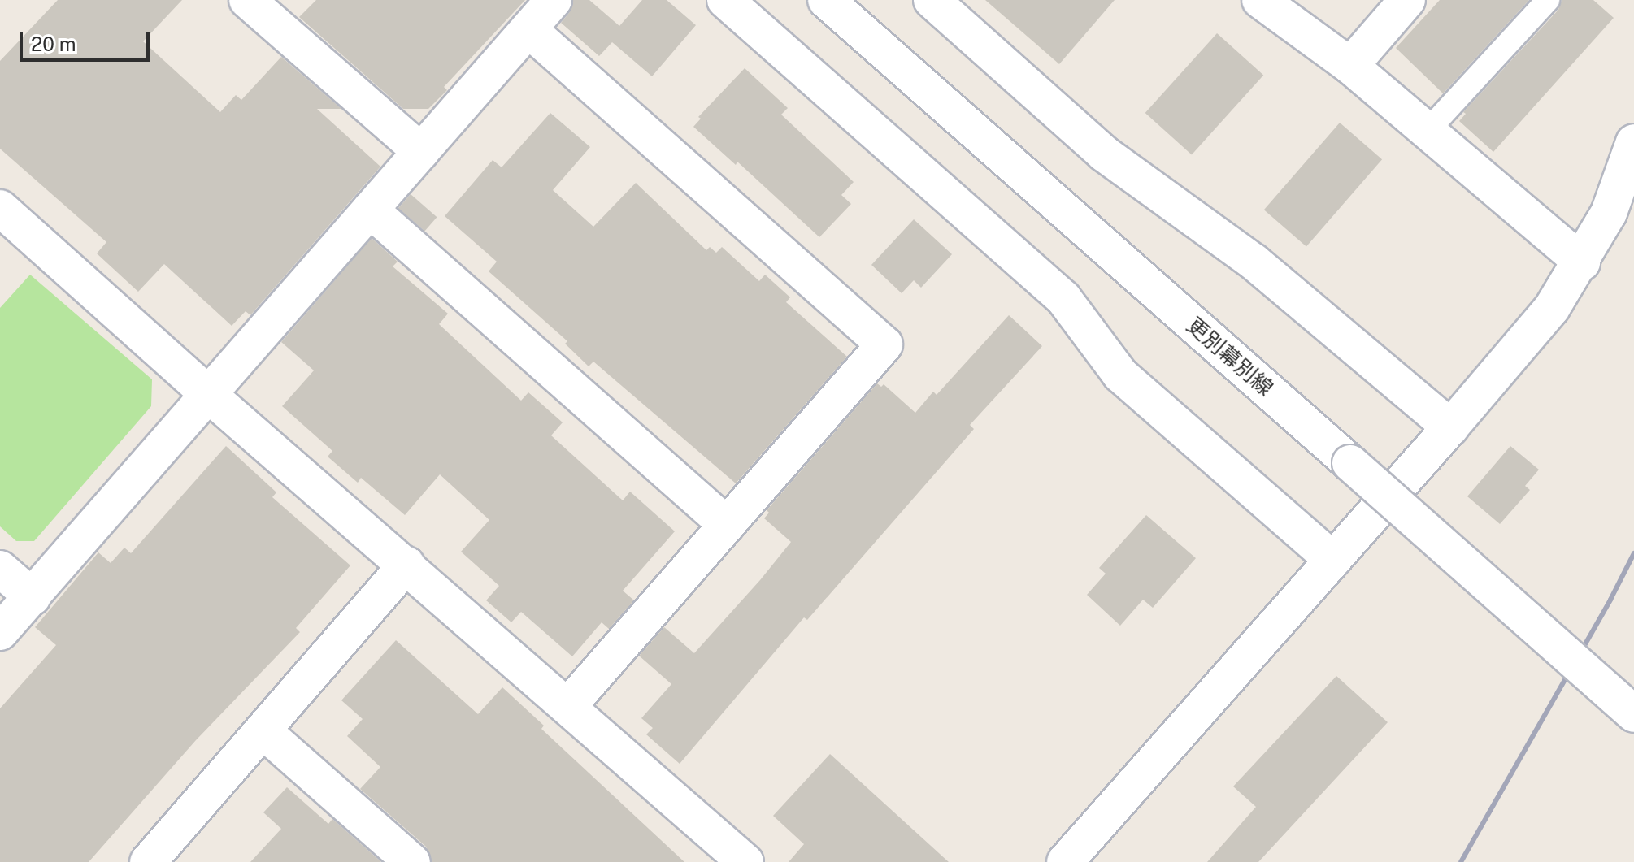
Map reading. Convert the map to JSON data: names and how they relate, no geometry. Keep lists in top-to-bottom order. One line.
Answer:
{"streets":{"street":["更別幕別線"]},"scale_bar":"20 m"}
